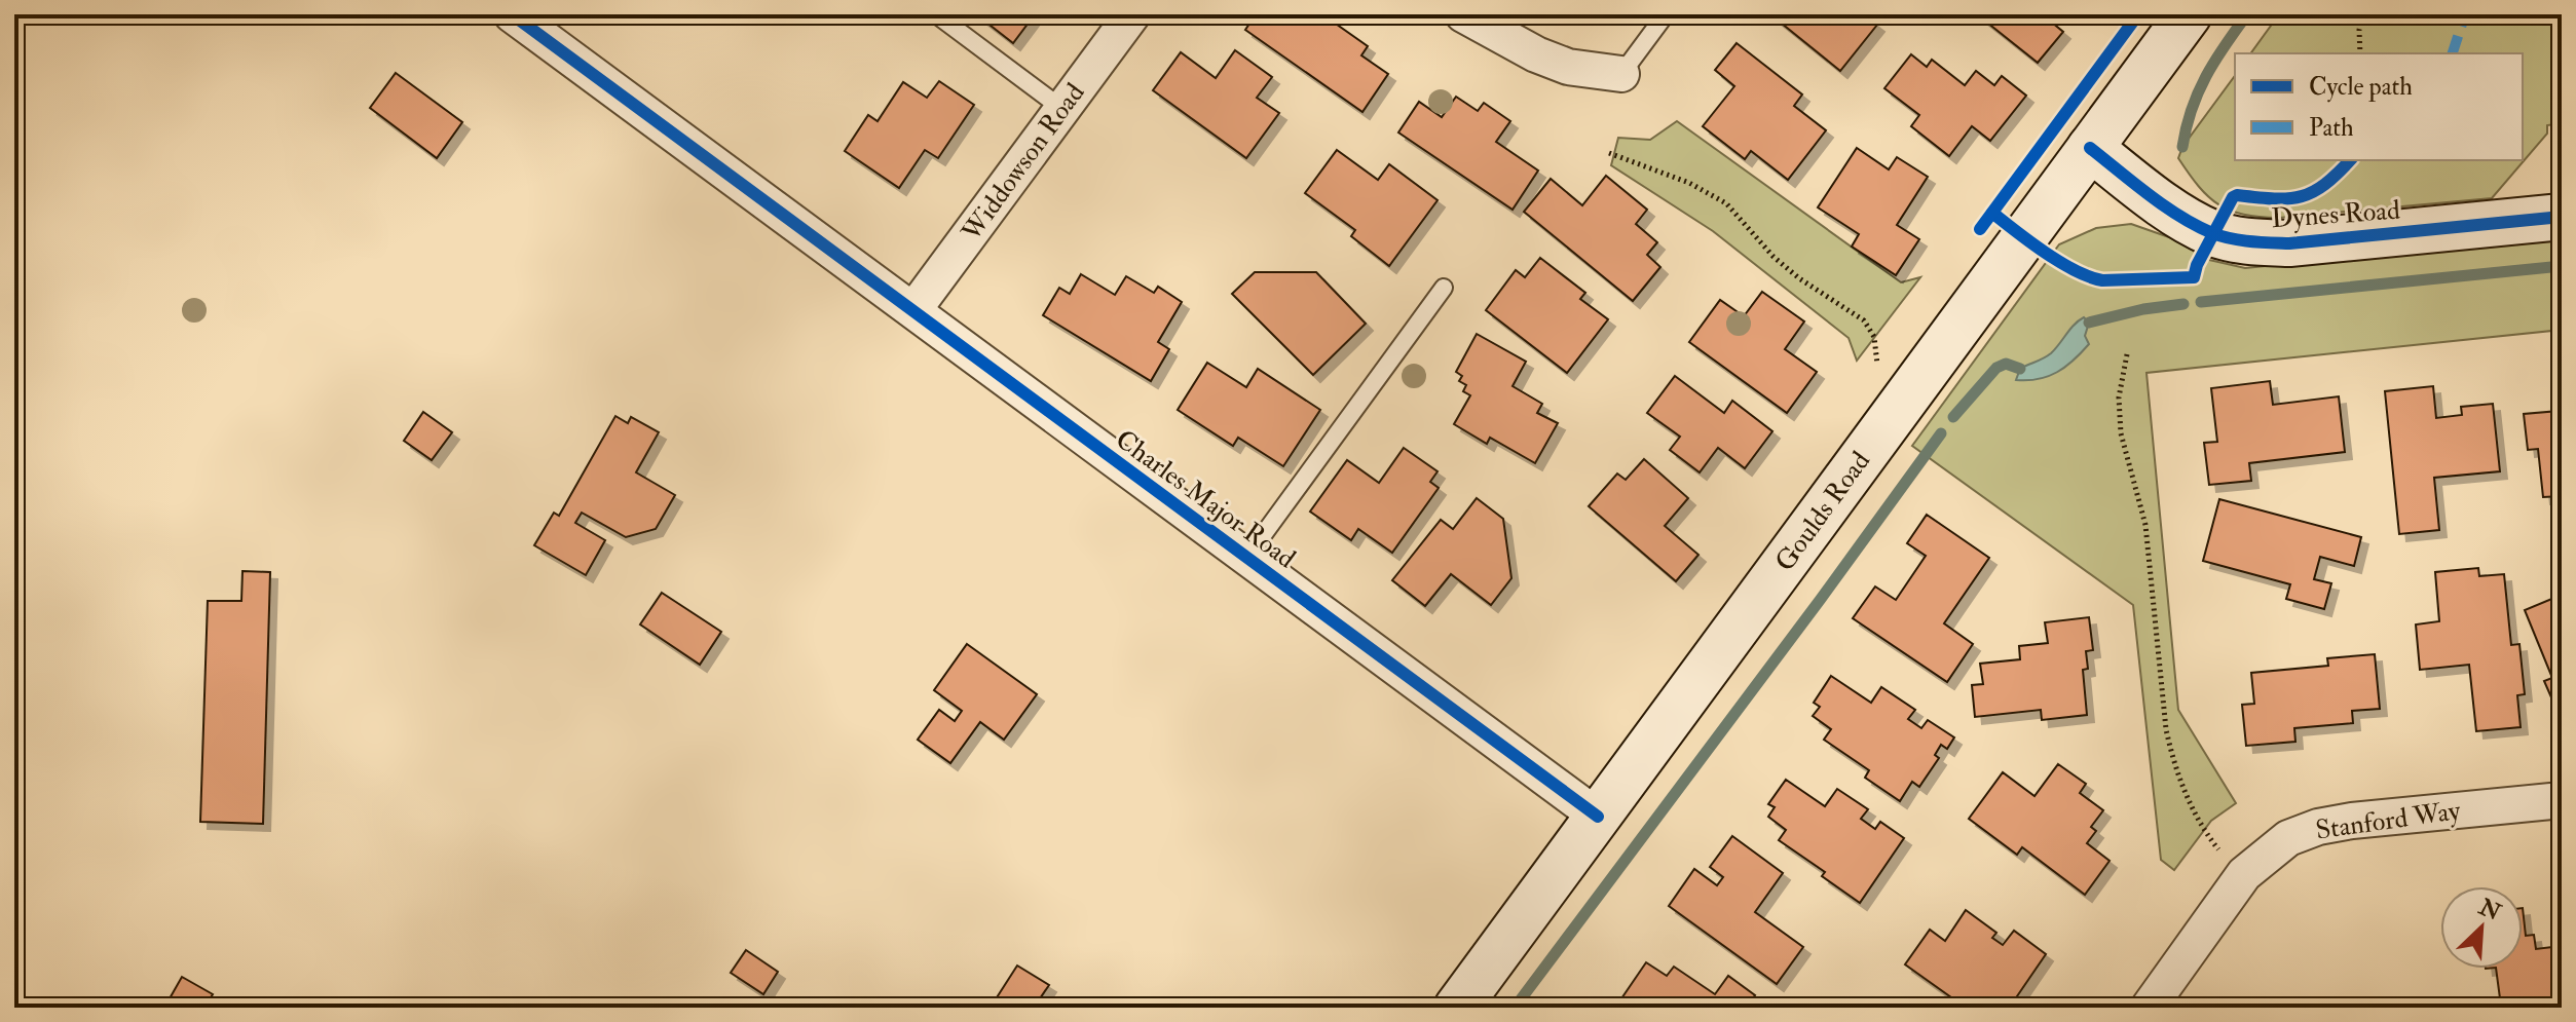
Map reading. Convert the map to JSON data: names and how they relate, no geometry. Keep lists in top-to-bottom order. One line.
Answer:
{"streets":{"main road":["Dynes Road","Goulds Road"],"street":["Widdowson Road","Charles Major Road","Stanford Way"]},"crossings":[["Widdowson Road","Charles Major Road"],["Dynes Road","Goulds Road"],["Charles Major Road","Goulds Road"]],"legend":["Cycle path","Path"],"north":"top right"}
